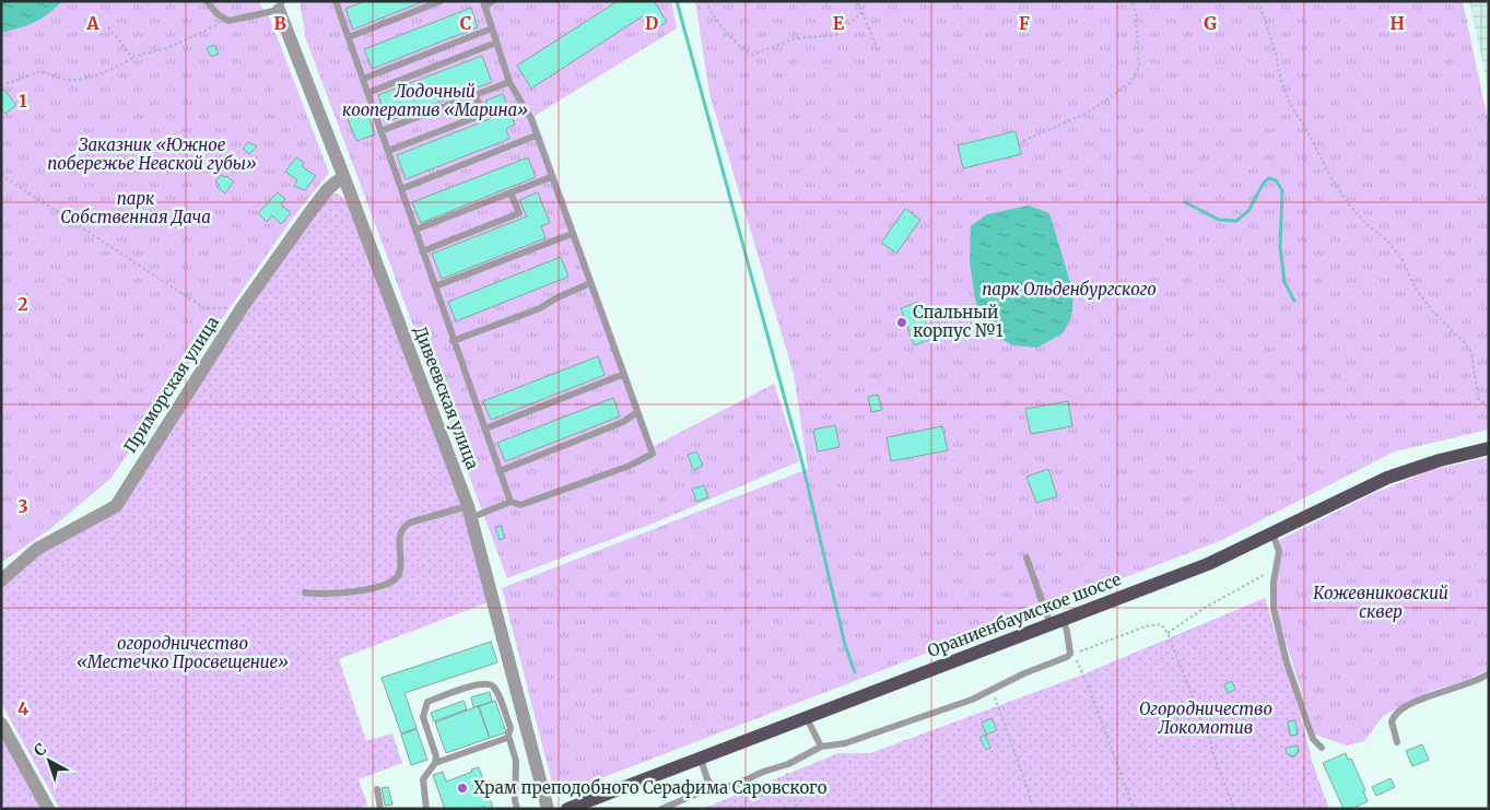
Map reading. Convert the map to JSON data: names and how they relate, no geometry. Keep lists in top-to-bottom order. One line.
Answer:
{"streets":{"main road":["Ораниенбаумское шоссе"],"street":["Приморская улица","Дивеевская улица"]},"crossings":[["Приморская улица","Дивеевская улица"]],"parks":["Лодочный кооператив «Марина»","Заказник «Южное побережье Невской губы»","парк Собственная Дача","парк Ольденбургского","Кожевниковский сквер","огородничество «Местечко Просвещение»","Огородничество Локомотив"],"places":["Спальный корпус №1","Храм преподобного Серафима Саровского"],"north":"top left","grid":{"columns":["A","B","C","D","E","F","G","H"],"rows":["1","2","3","4"]}}
